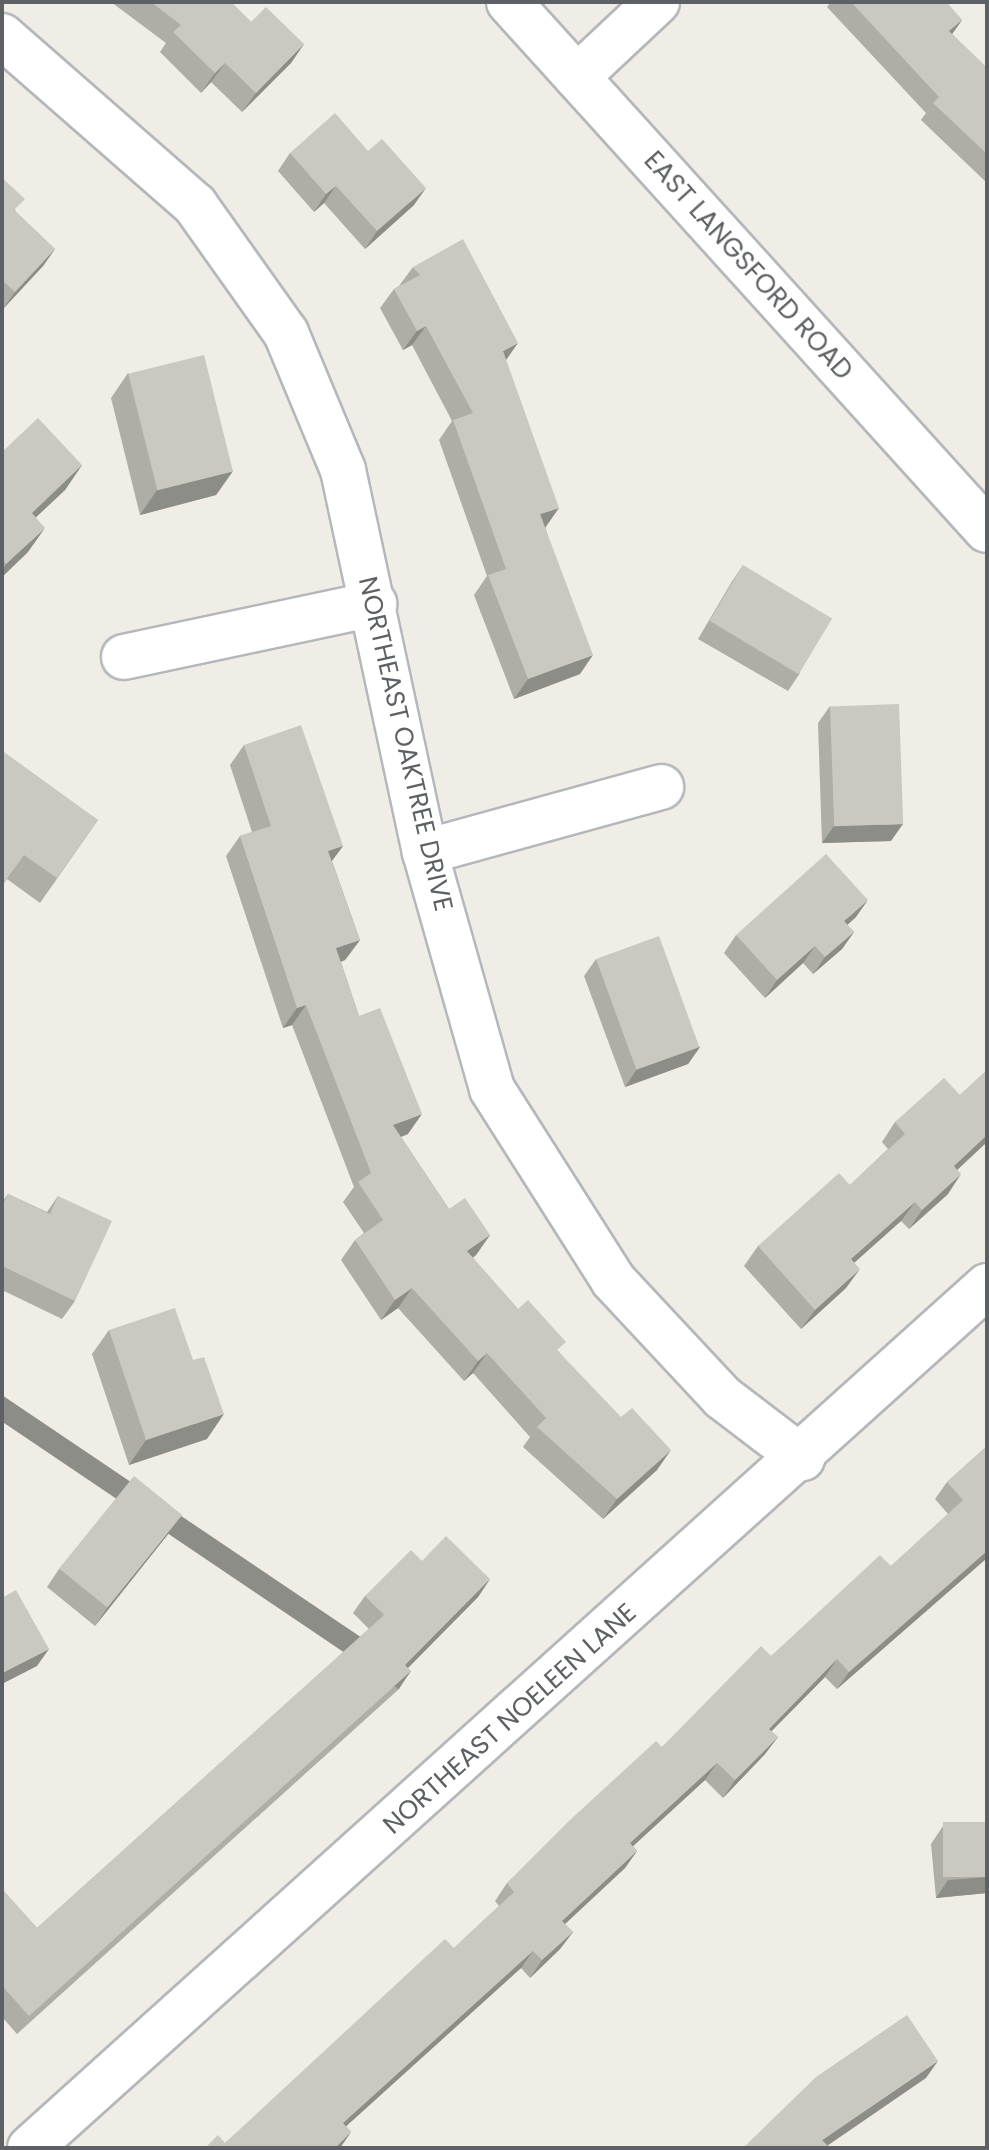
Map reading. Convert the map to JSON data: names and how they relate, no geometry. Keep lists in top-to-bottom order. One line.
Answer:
{"streets":{"street":["EAST LANGSFORD ROAD","NORTHEAST OAKTREE DRIVE","NORTHEAST NOELEEN LANE"]},"crossings":[["NORTHEAST OAKTREE DRIVE","NORTHEAST NOELEEN LANE"]]}
